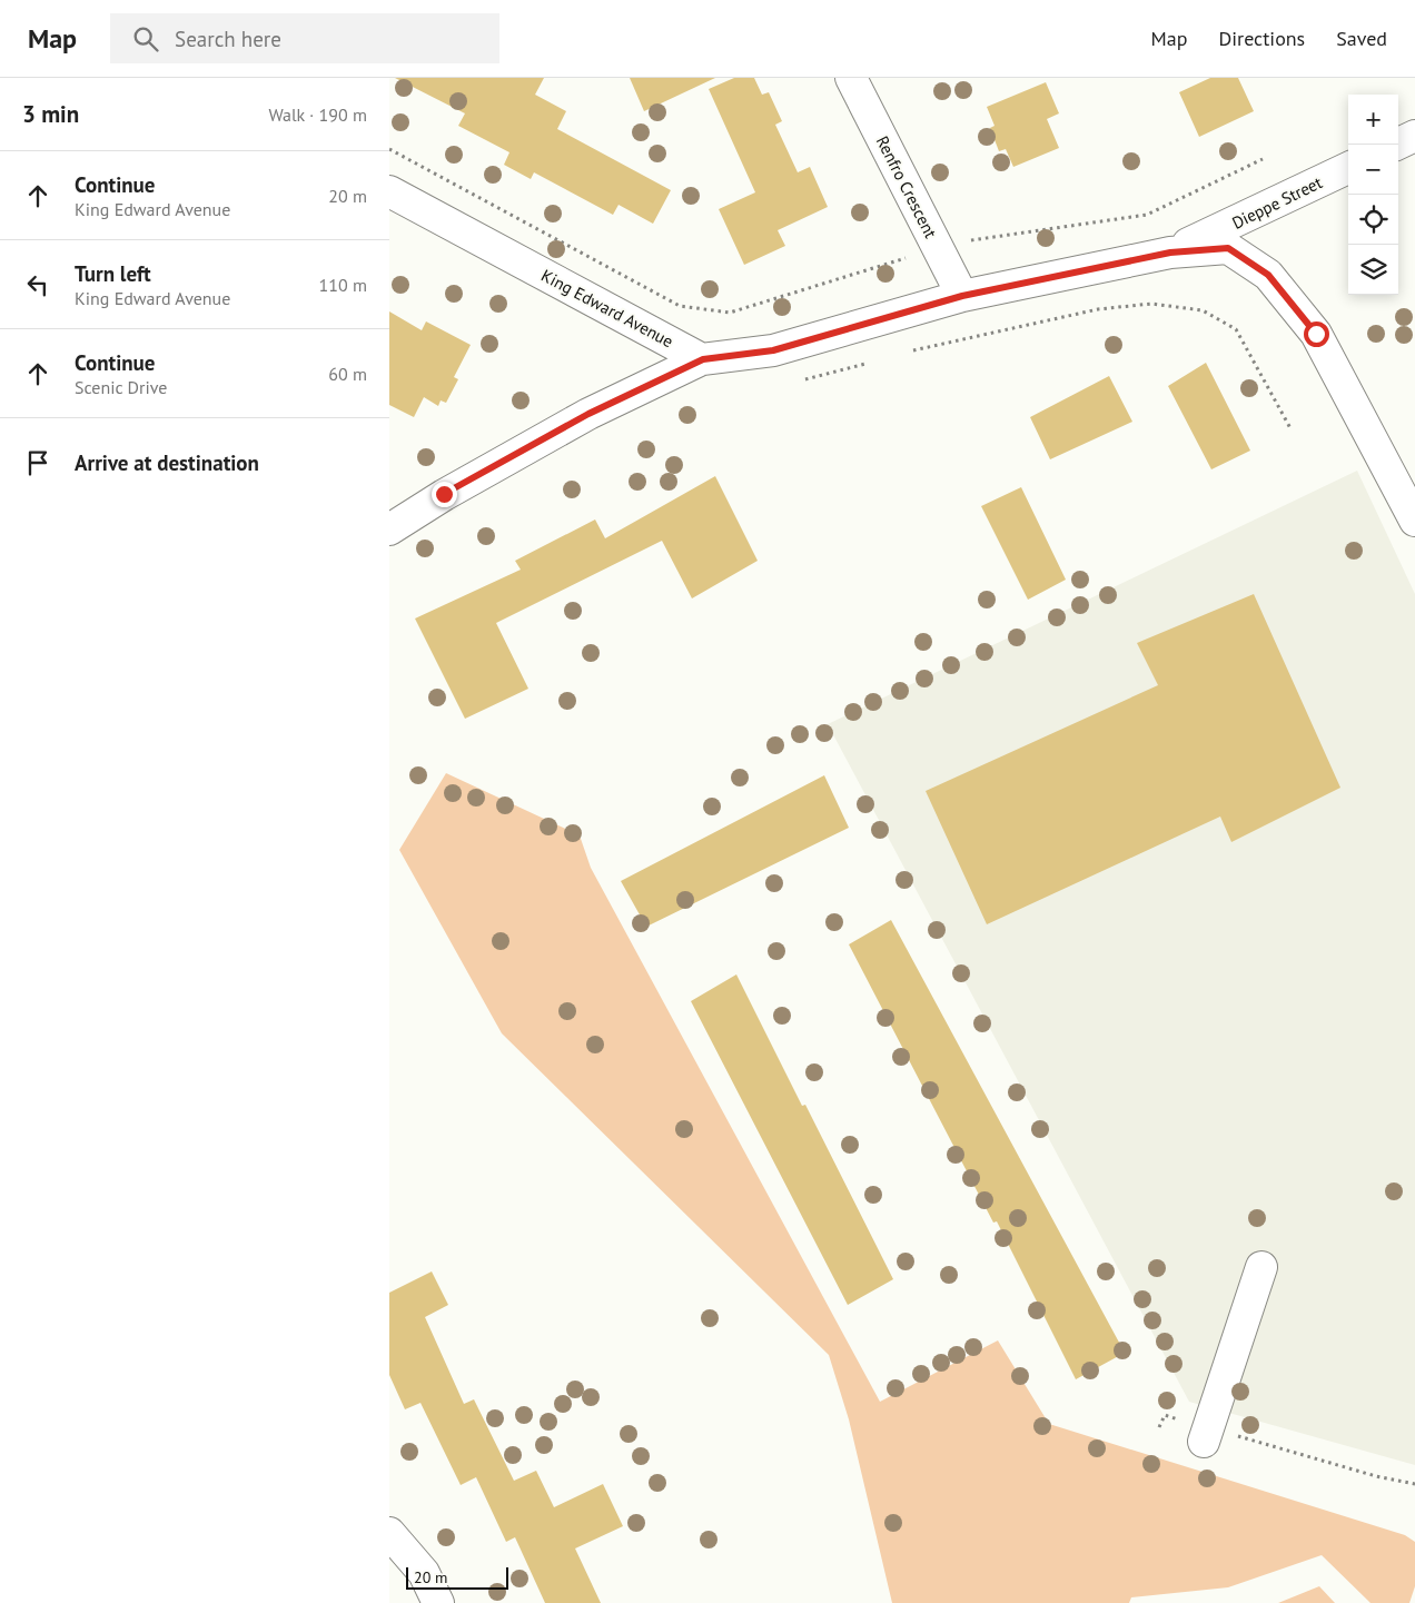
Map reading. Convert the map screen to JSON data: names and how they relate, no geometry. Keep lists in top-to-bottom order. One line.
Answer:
{"streets":{"street":["Renfro Crescent","Dieppe Street","King Edward Avenue"]},"scale_bar":"20 m","page":{"header":"Map","search":"Search here","nav":["Map","Directions","Saved"],"heading":["3 min","Walk · 190 m"],"map_buttons":["+","−"],"list":[["Continue","King Edward Avenue","20 m"],["Turn left","King Edward Avenue","110 m"],["Continue","Scenic Drive","60 m"],"Arrive at destination"],"scale":"20 m"}}
